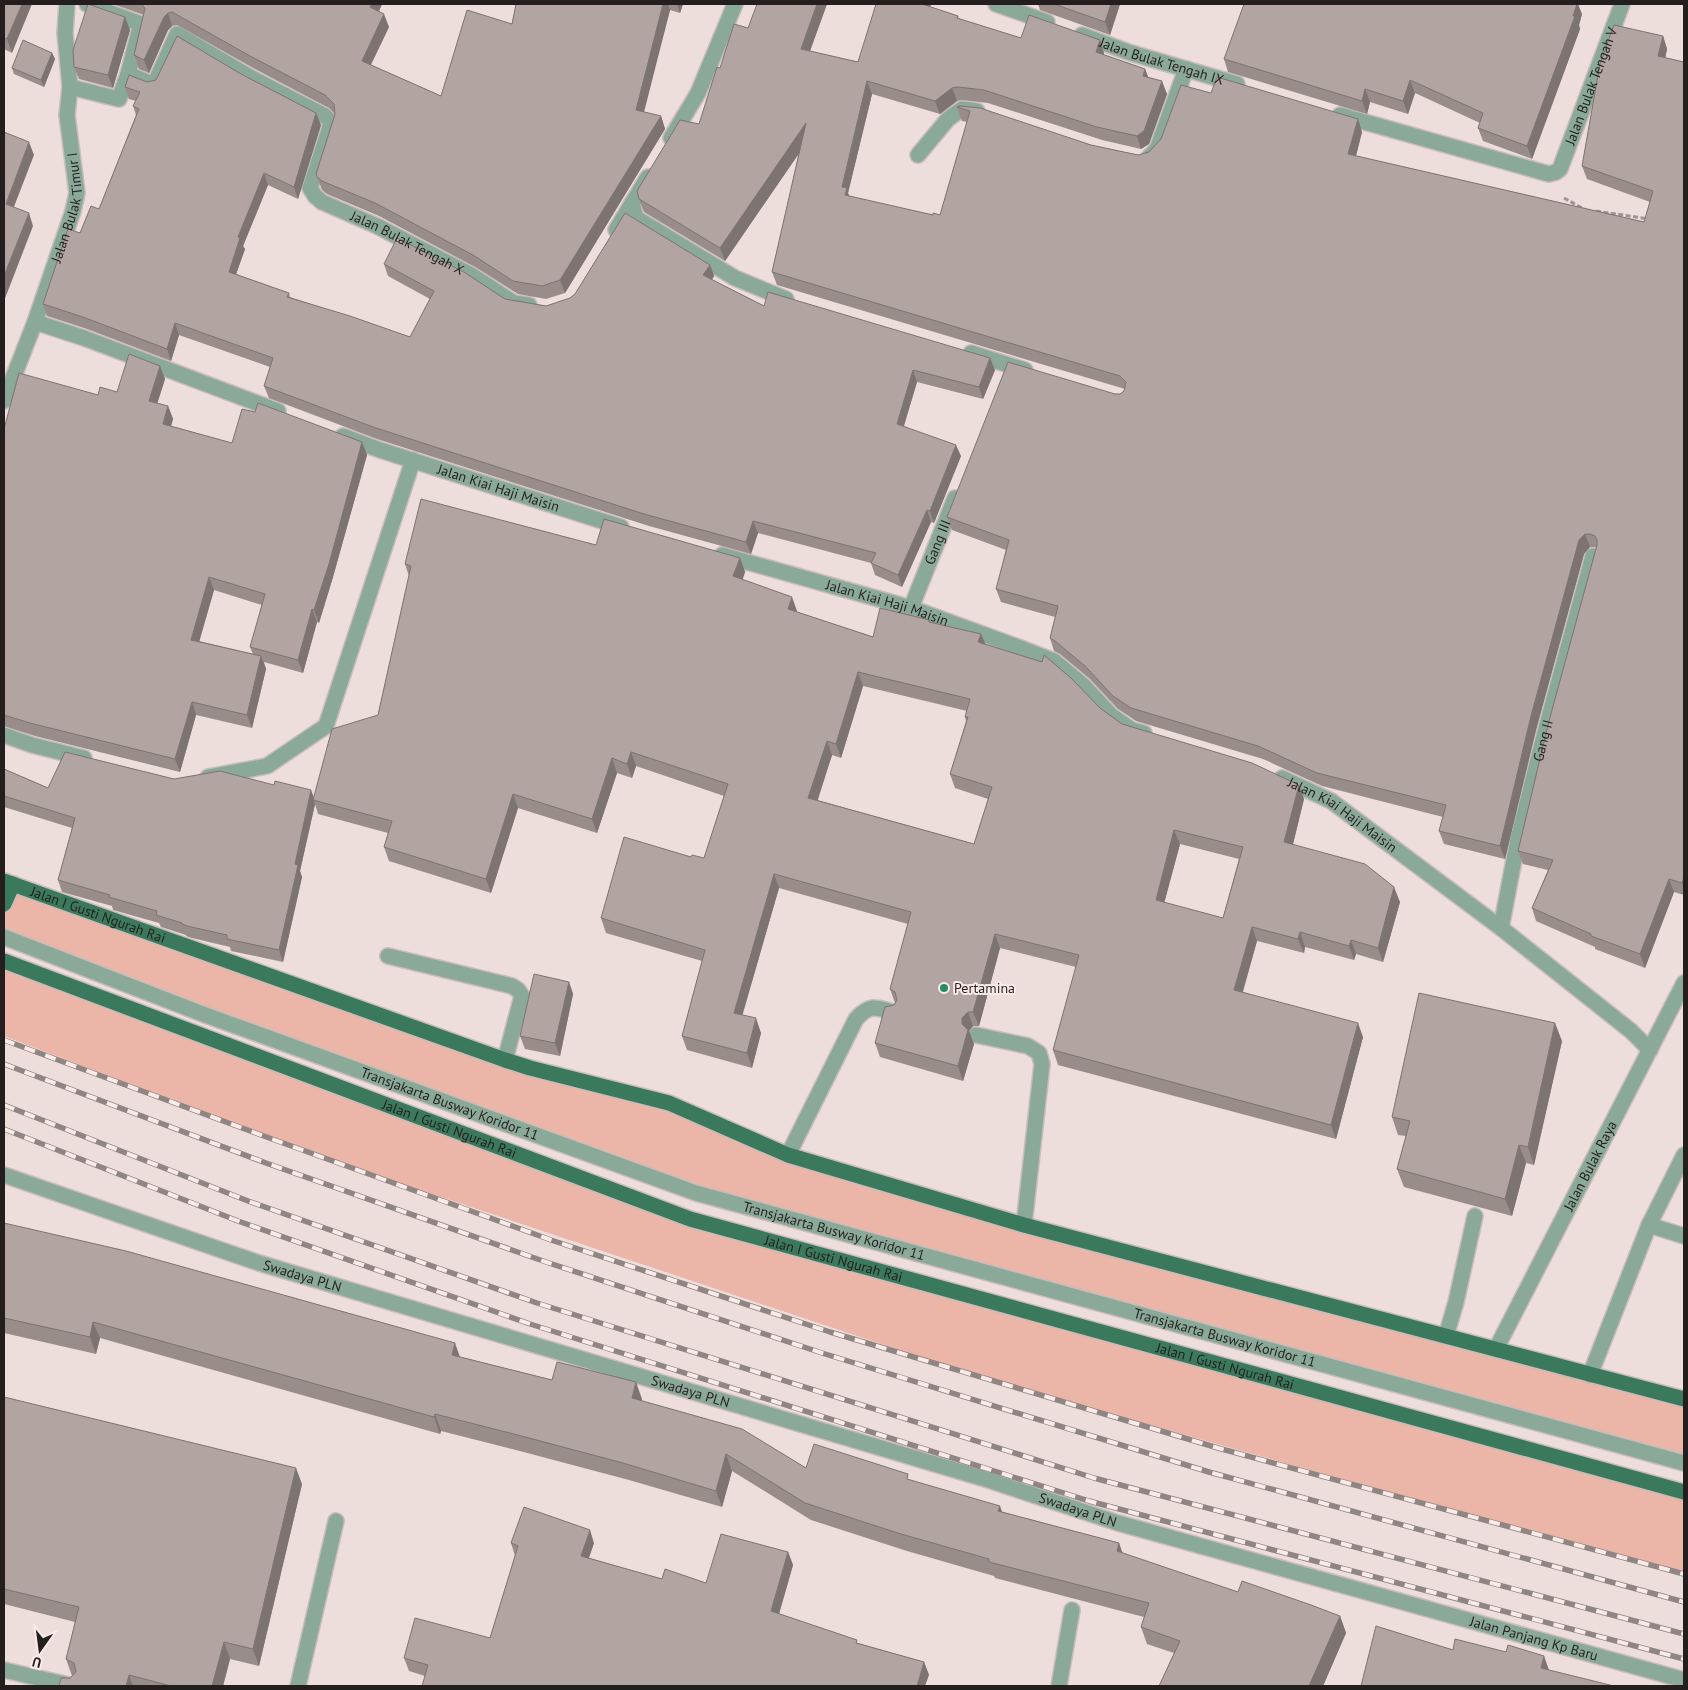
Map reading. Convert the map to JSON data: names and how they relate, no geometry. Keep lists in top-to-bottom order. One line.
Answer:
{"streets":{"main road":["Jalan I Gusti Ngurah Rai"],"street":["Jalan Bulak Tengah IX","Jalan Bulak Tengah V","Jalan Bulak Timur I","Jalan Bulak Tengah X","Jalan Kiai Haji Maisin","Gang III","Gang II","Transjakarta Busway Koridor 11","Jalan Bulak Raya","Swadaya PLN","Jalan Panjang Kp Baru"]},"crossings":[["Jalan Kiai Haji Maisin","Gang III"],["Jalan Kiai Haji Maisin","Gang II"],["Jalan Kiai Haji Maisin","Jalan Bulak Raya"],["Jalan I Gusti Ngurah Rai","Jalan Bulak Raya"],["Swadaya PLN","Jalan Panjang Kp Baru"]],"places":["Pertamina"],"north":"bottom"}
